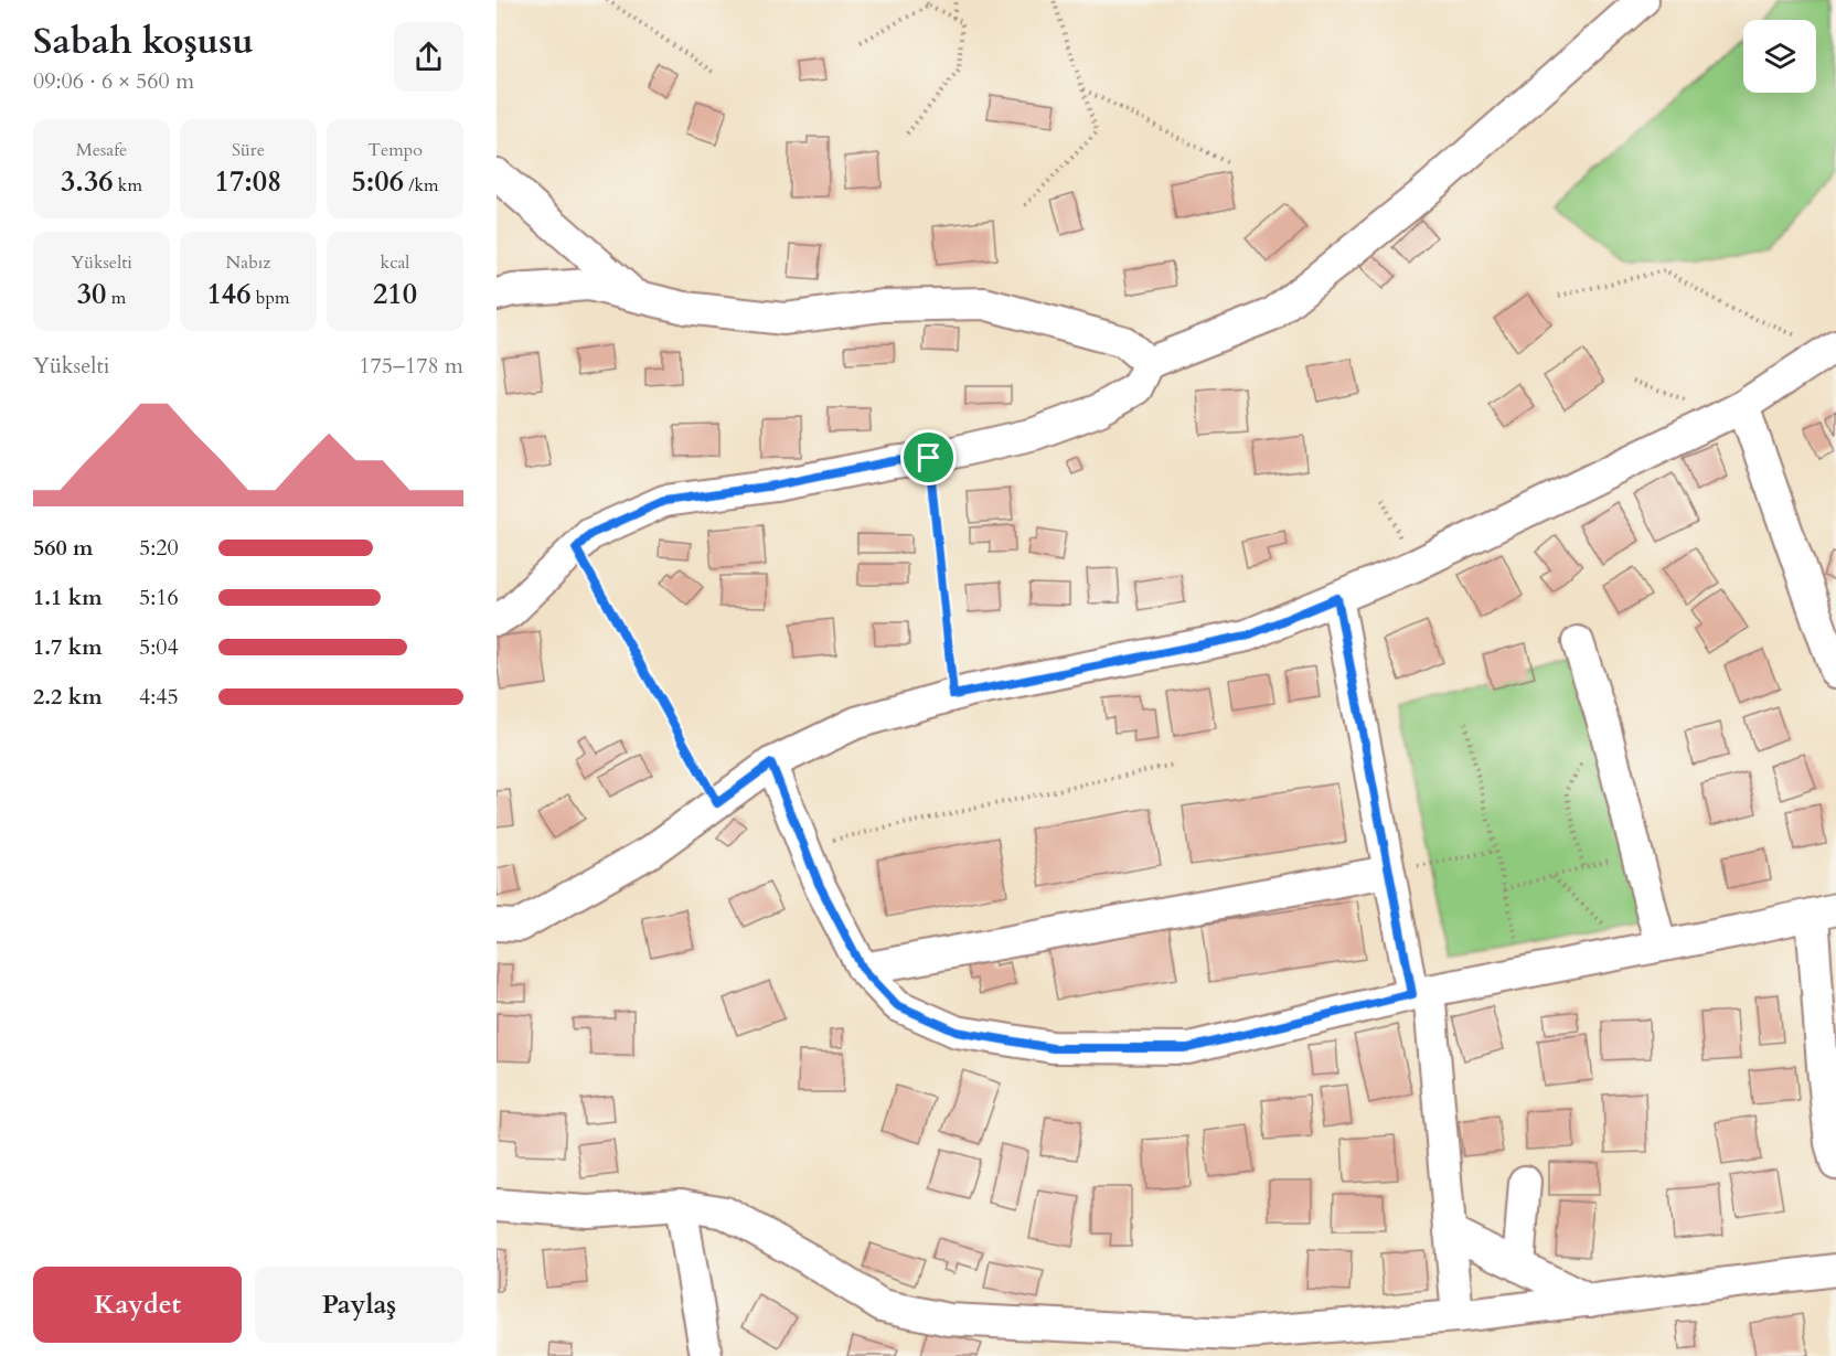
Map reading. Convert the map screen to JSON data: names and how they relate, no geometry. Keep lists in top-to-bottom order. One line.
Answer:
{"page":{"heading":["Sabah koşusu","09:06 · 6 × 560 m"],"stats":[["Mesafe","3.36 km"],["Süre","17:08"],["Tempo","5:06 /km"],["Yükselti","30 m"],["Nabız","146 bpm"],["kcal","210"]],"chart":["Yükselti","175–178 m"],"list":[{"name":"560 m","note":"5:20"},{"name":"1.1 km","note":"5:16"},{"name":"1.7 km","note":"5:04"},{"name":"2.2 km","note":"4:45"}],"buttons":["Kaydet","Paylaş"]}}
